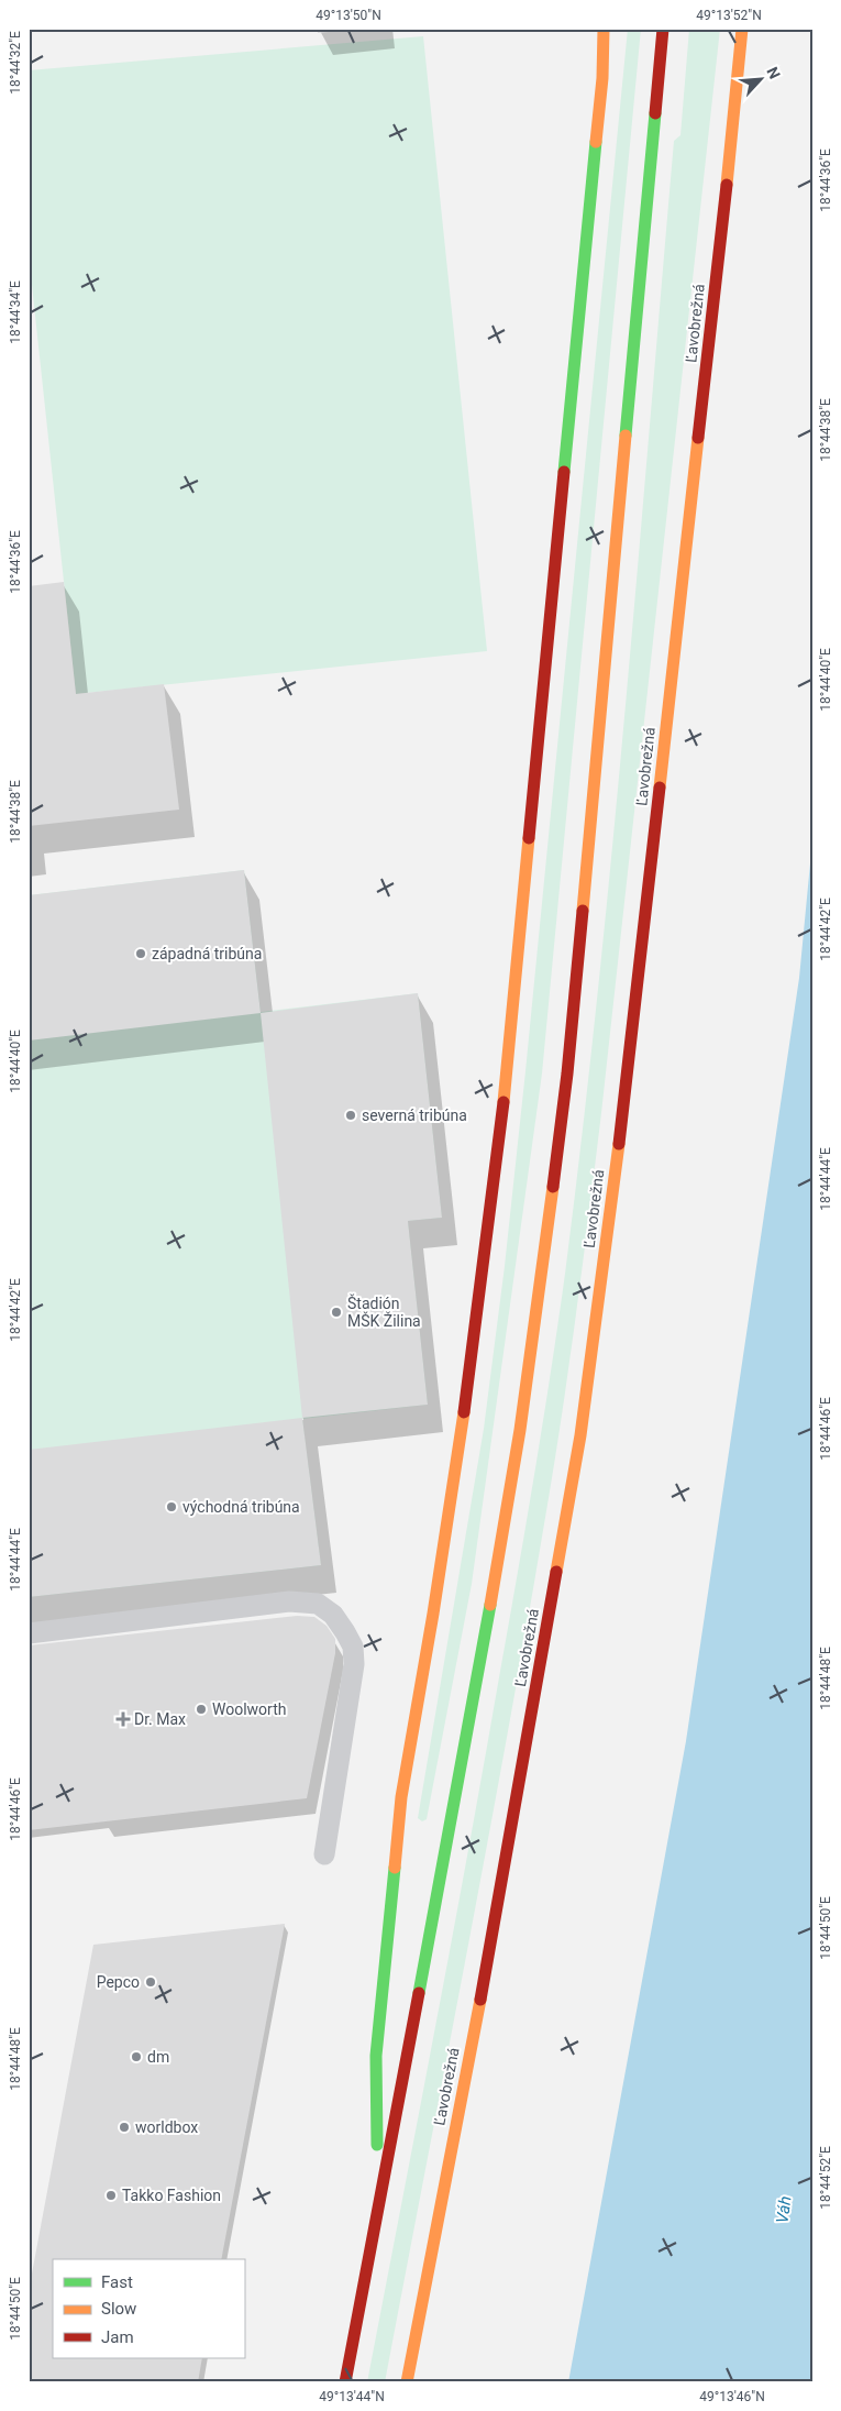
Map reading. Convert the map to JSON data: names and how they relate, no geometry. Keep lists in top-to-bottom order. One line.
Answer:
{"streets":{"main road":["Ľavobrežná"]},"water":["Váh"],"places":{"other":["západná tribúna","severná tribúna","Štadión MŠK Žilina","východná tribúna","Woolworth","Pepco","dm","worldbox","Takko Fashion"],"health":["Dr. Max"]},"legend":["Fast","Slow","Jam"],"north":"top right","coordinates":["49°13'50\"N","49°13'52\"N","18°44'32\"E","18°44'36\"E","18°44'34\"E","18°44'38\"E","18°44'40\"E","18°44'42\"E","18°44'44\"E","18°44'46\"E","18°44'48\"E","18°44'50\"E","18°44'52\"E","49°13'44\"N","49°13'46\"N"]}
